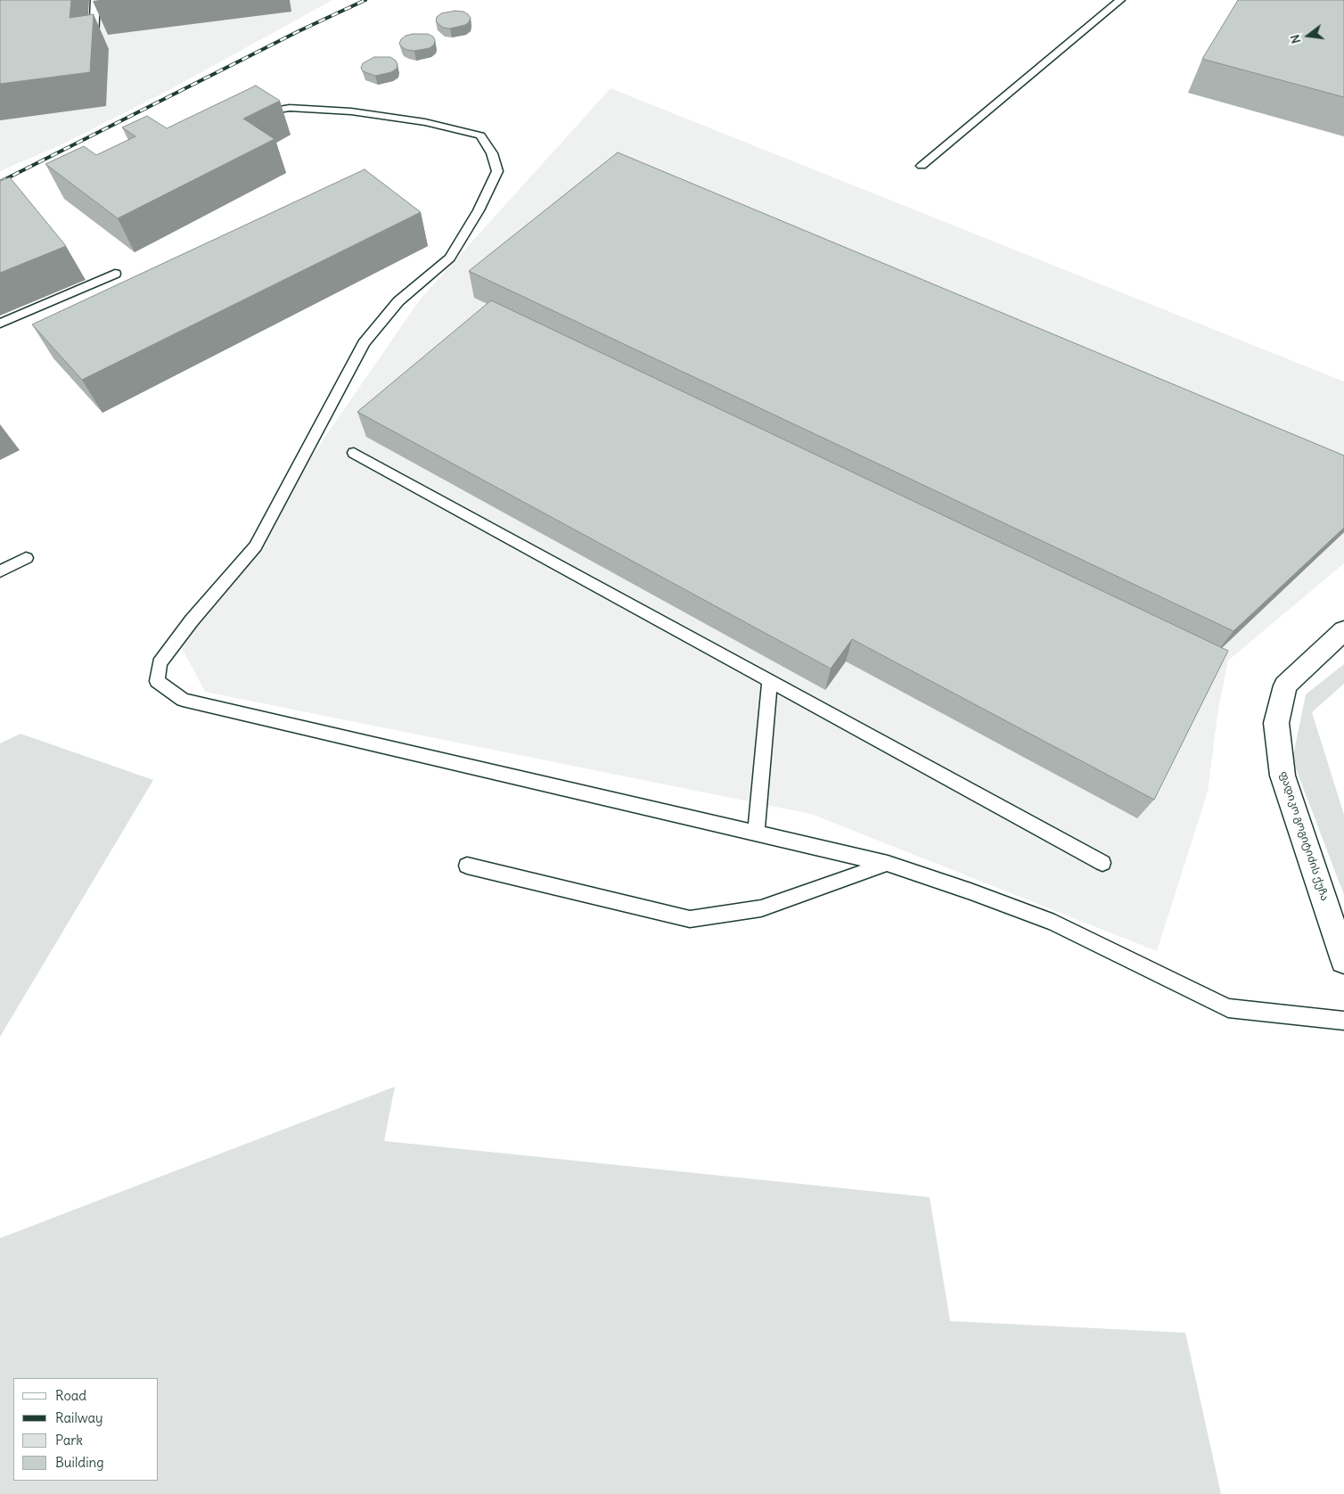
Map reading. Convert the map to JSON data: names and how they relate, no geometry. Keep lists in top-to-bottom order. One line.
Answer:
{"streets":{"street":["ფადიკო გოგიტიძის ქუჩა"]},"legend":["Road","Railway","Park","Building"],"north":"left"}
